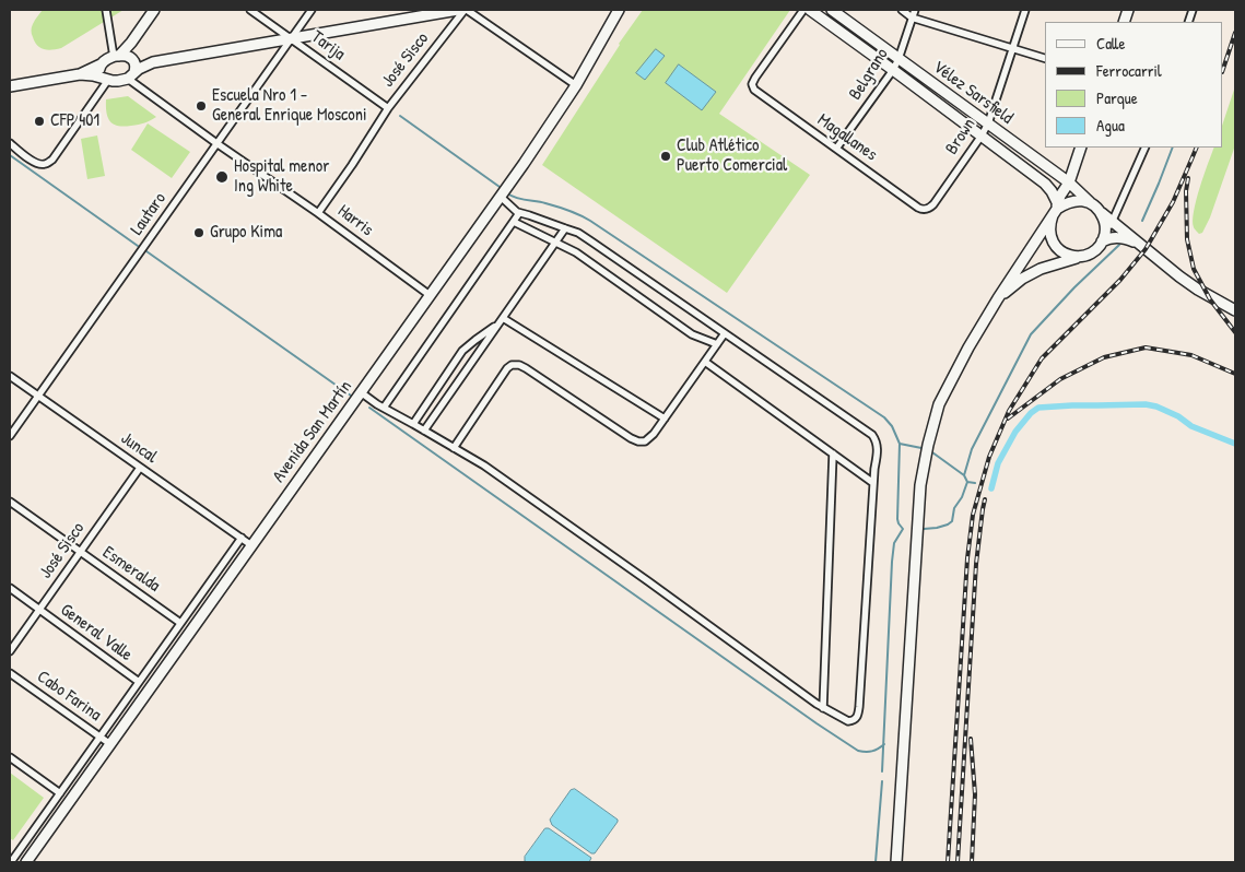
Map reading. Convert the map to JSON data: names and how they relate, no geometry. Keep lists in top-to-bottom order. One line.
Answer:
{"streets":{"street":["Tarija","José Sisco","Belgrano","Vélez Sarsfield","Brown","Magallanes","Lautaro","Harris","Avenida San Martín","Juncal","Esmeralda","General Valle","Cabo Farina"]},"crossings":[["Tarija","José Sisco"],["Tarija","Lautaro"],["José Sisco","Harris"],["José Sisco","Juncal"],["José Sisco","Esmeralda"],["José Sisco","General Valle"],["Belgrano","Vélez Sarsfield"],["Belgrano","Magallanes"],["Vélez Sarsfield","Brown"],["Brown","Magallanes"],["Lautaro","Harris"],["Lautaro","Juncal"],["Harris","Avenida San Martín"],["Avenida San Martín","Juncal"],["Avenida San Martín","Cabo Farina"]],"places":["Escuela Nro 1 - General Enrique Mosconi","CFP 401","Club Atlético Puerto Comercial","Hospital menor Ing White","Grupo Kima"],"legend":["Calle","Ferrocarril","Parque","Agua"]}
